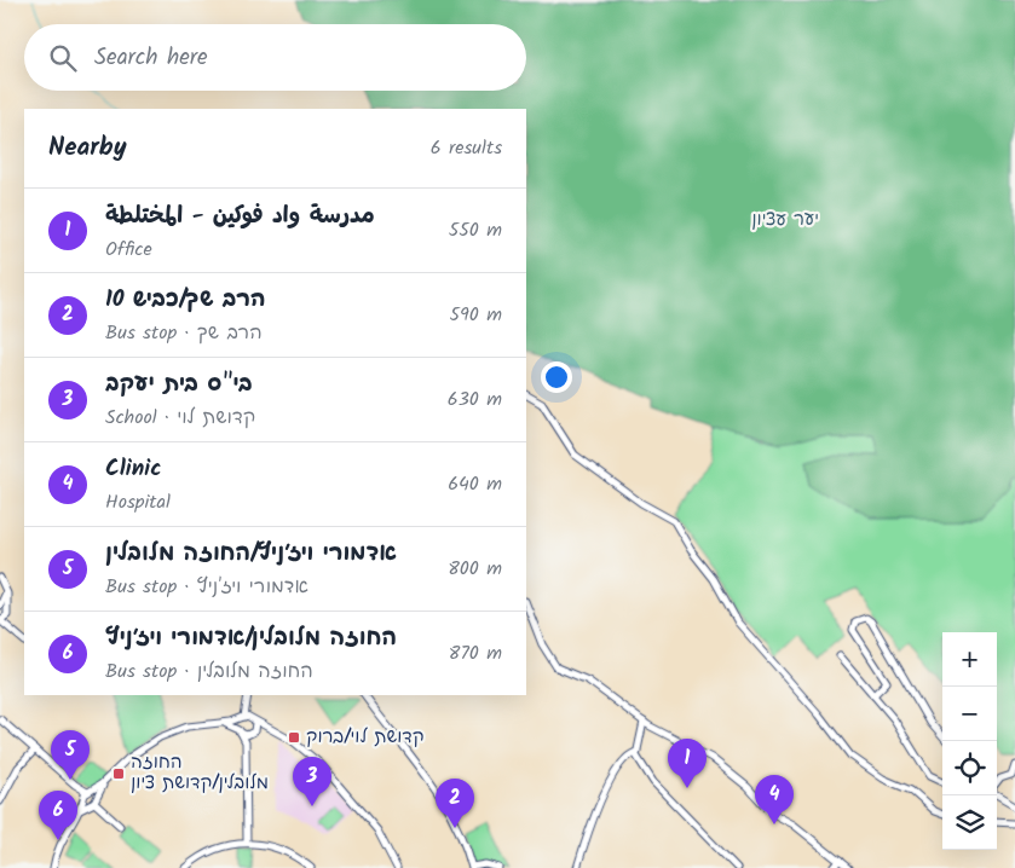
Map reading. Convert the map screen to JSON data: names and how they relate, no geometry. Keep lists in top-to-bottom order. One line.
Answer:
{"parks":["יער עציון"],"places":{"transit":["קדושת לוי/ברוק","החוזה מלובלין/קדושת ציון"]},"page":{"search":"Search here","heading":["Nearby","6 results"],"list":[{"mark":"1","name":"مدرسة واد فوكين - المختلطة","note":"Office","value":"550 m"},{"mark":"2","name":"הרב שך/כביש 10","note":"Bus stop · הרב שך","value":"590 m"},{"mark":"3","name":"בי\"ס בית יעקב","note":"School · קדושת לוי","value":"630 m"},{"mark":"4","name":"Clinic","note":"Hospital","value":"640 m"},{"mark":"5","name":"אדמורי ויז׳ניץ/החוזה מלובלין","note":"Bus stop · אדמורי ויז'ניץ","value":"800 m"},{"mark":"6","name":"החוזה מלובלין/אדמורי ויז׳ניץ","note":"Bus stop · החוזה מלובלין","value":"870 m"}],"map_buttons":["+","−"],"pins":["5","1","3","4","2","6"]}}
